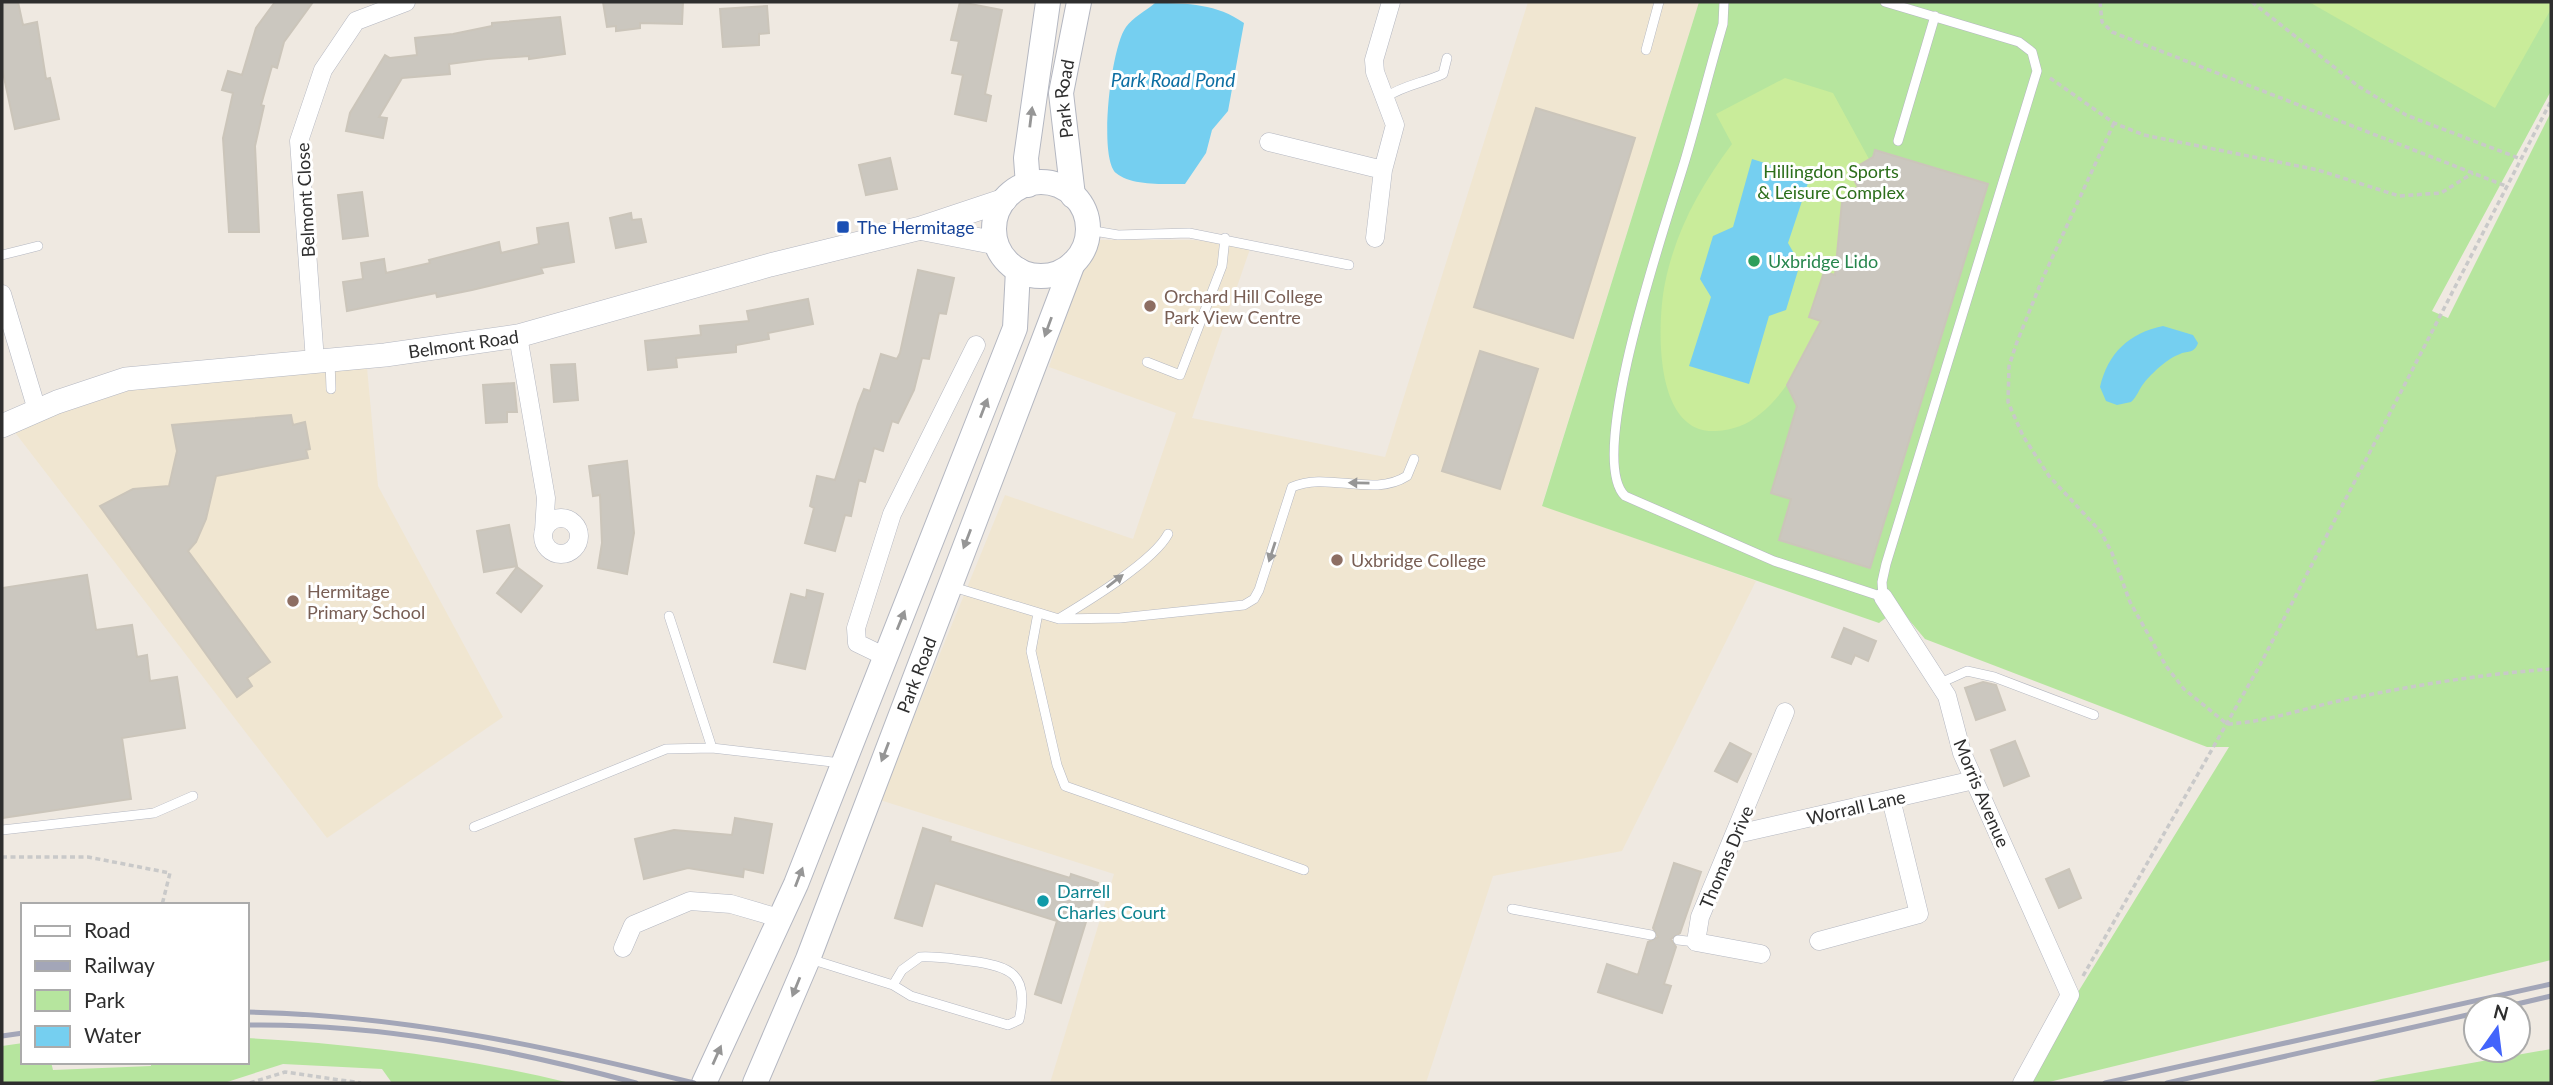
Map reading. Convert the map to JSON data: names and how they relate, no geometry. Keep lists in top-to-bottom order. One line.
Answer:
{"streets":{"main road":["Park Road"],"street":["Belmont Close","Belmont Road","Morris Avenue","Worrall Lane","Thomas Drive"]},"crossings":[["Park Road","Belmont Road"],["Belmont Close","Belmont Road"],["Morris Avenue","Worrall Lane"],["Worrall Lane","Thomas Drive"]],"water":["Park Road Pond"],"parks":["Hillingdon Sports & Leisure Complex"],"places":{"transit":["The Hermitage"],"other":["Uxbridge Lido","Orchard Hill College Park View Centre","Uxbridge College","Hermitage Primary School","Darrell Charles Court"]},"legend":["Road","Railway","Park","Water"],"north":"top"}
